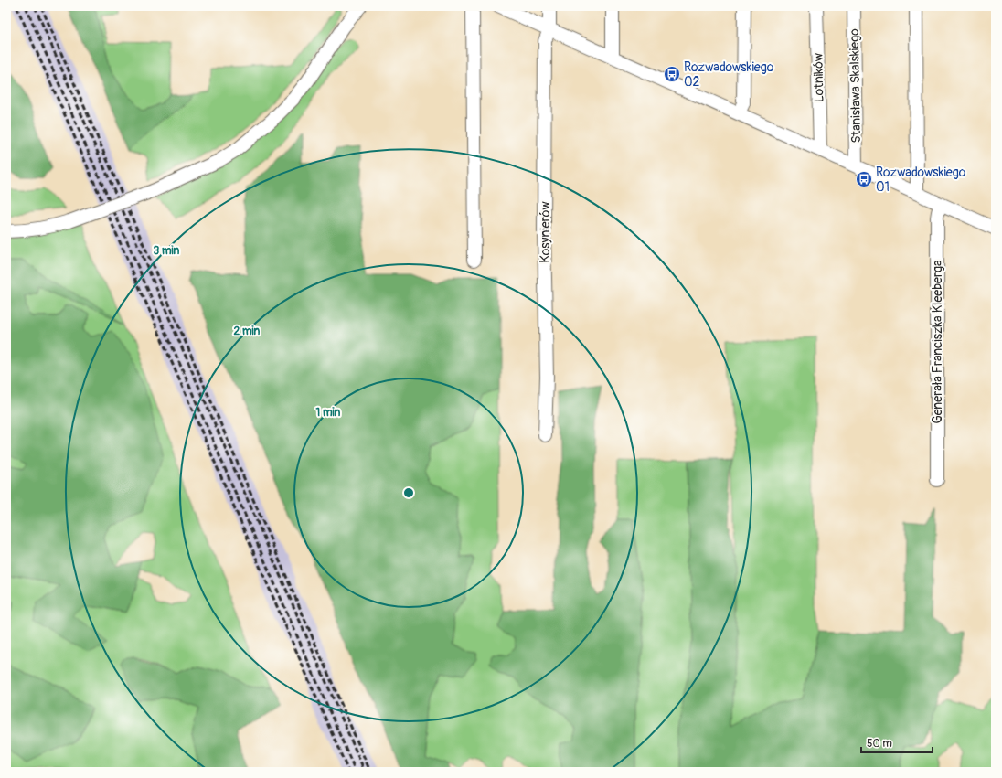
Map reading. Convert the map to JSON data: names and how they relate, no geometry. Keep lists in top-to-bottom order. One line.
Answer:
{"streets":{"street":["Lotników","Stanisława Skalskiego","Kosynierów","Generała Franciszka Kleeberga"]},"places":{"bus stop":["Rozwadowskiego 02","Rozwadowskiego 01"]},"scale_bar":"50 m","rings":["3 min","2 min","1 min"]}
